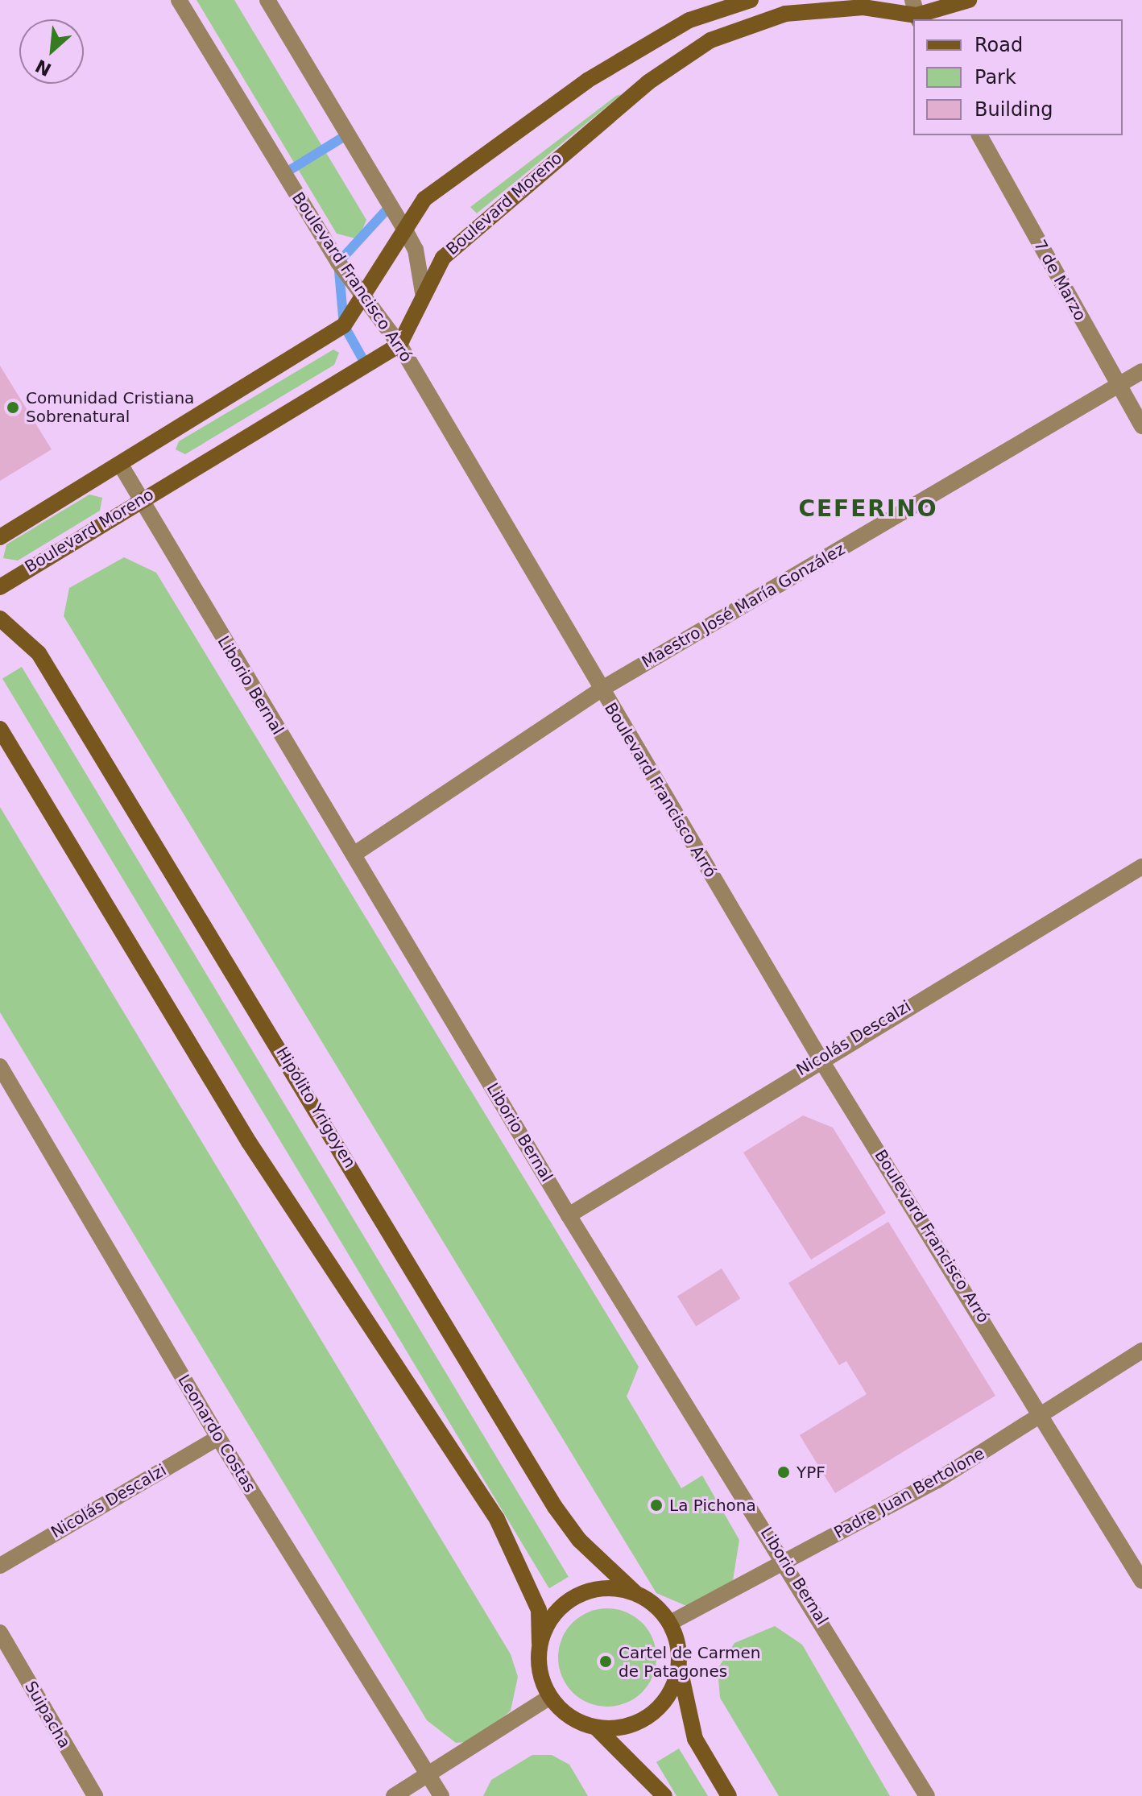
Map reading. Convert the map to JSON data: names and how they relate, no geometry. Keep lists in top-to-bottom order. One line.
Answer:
{"streets":{"main road":["Boulevard Moreno","Hipólito Yrigoyen"],"street":["Boulevard Francisco Arró","7 de Marzo","Maestro José María González","Liborio Bernal","Nicolás Descalzi","Leonardo Costas","Padre Juan Bertolone","Suipacha"]},"crossings":[["Boulevard Moreno","Boulevard Francisco Arró"],["Boulevard Moreno","Liborio Bernal"],["Boulevard Francisco Arró","Maestro José María González"],["Boulevard Francisco Arró","Nicolás Descalzi"],["Boulevard Francisco Arró","Padre Juan Bertolone"],["7 de Marzo","Maestro José María González"],["Maestro José María González","Liborio Bernal"],["Liborio Bernal","Nicolás Descalzi"],["Liborio Bernal","Padre Juan Bertolone"],["Nicolás Descalzi","Leonardo Costas"],["Hipólito Yrigoyen","Padre Juan Bertolone"]],"districts":["CEFERINO"],"places":["Comunidad Cristiana Sobrenatural","YPF","La Pichona","Cartel de Carmen de Patagones"],"legend":["Road","Park","Building"],"north":"bottom left"}
